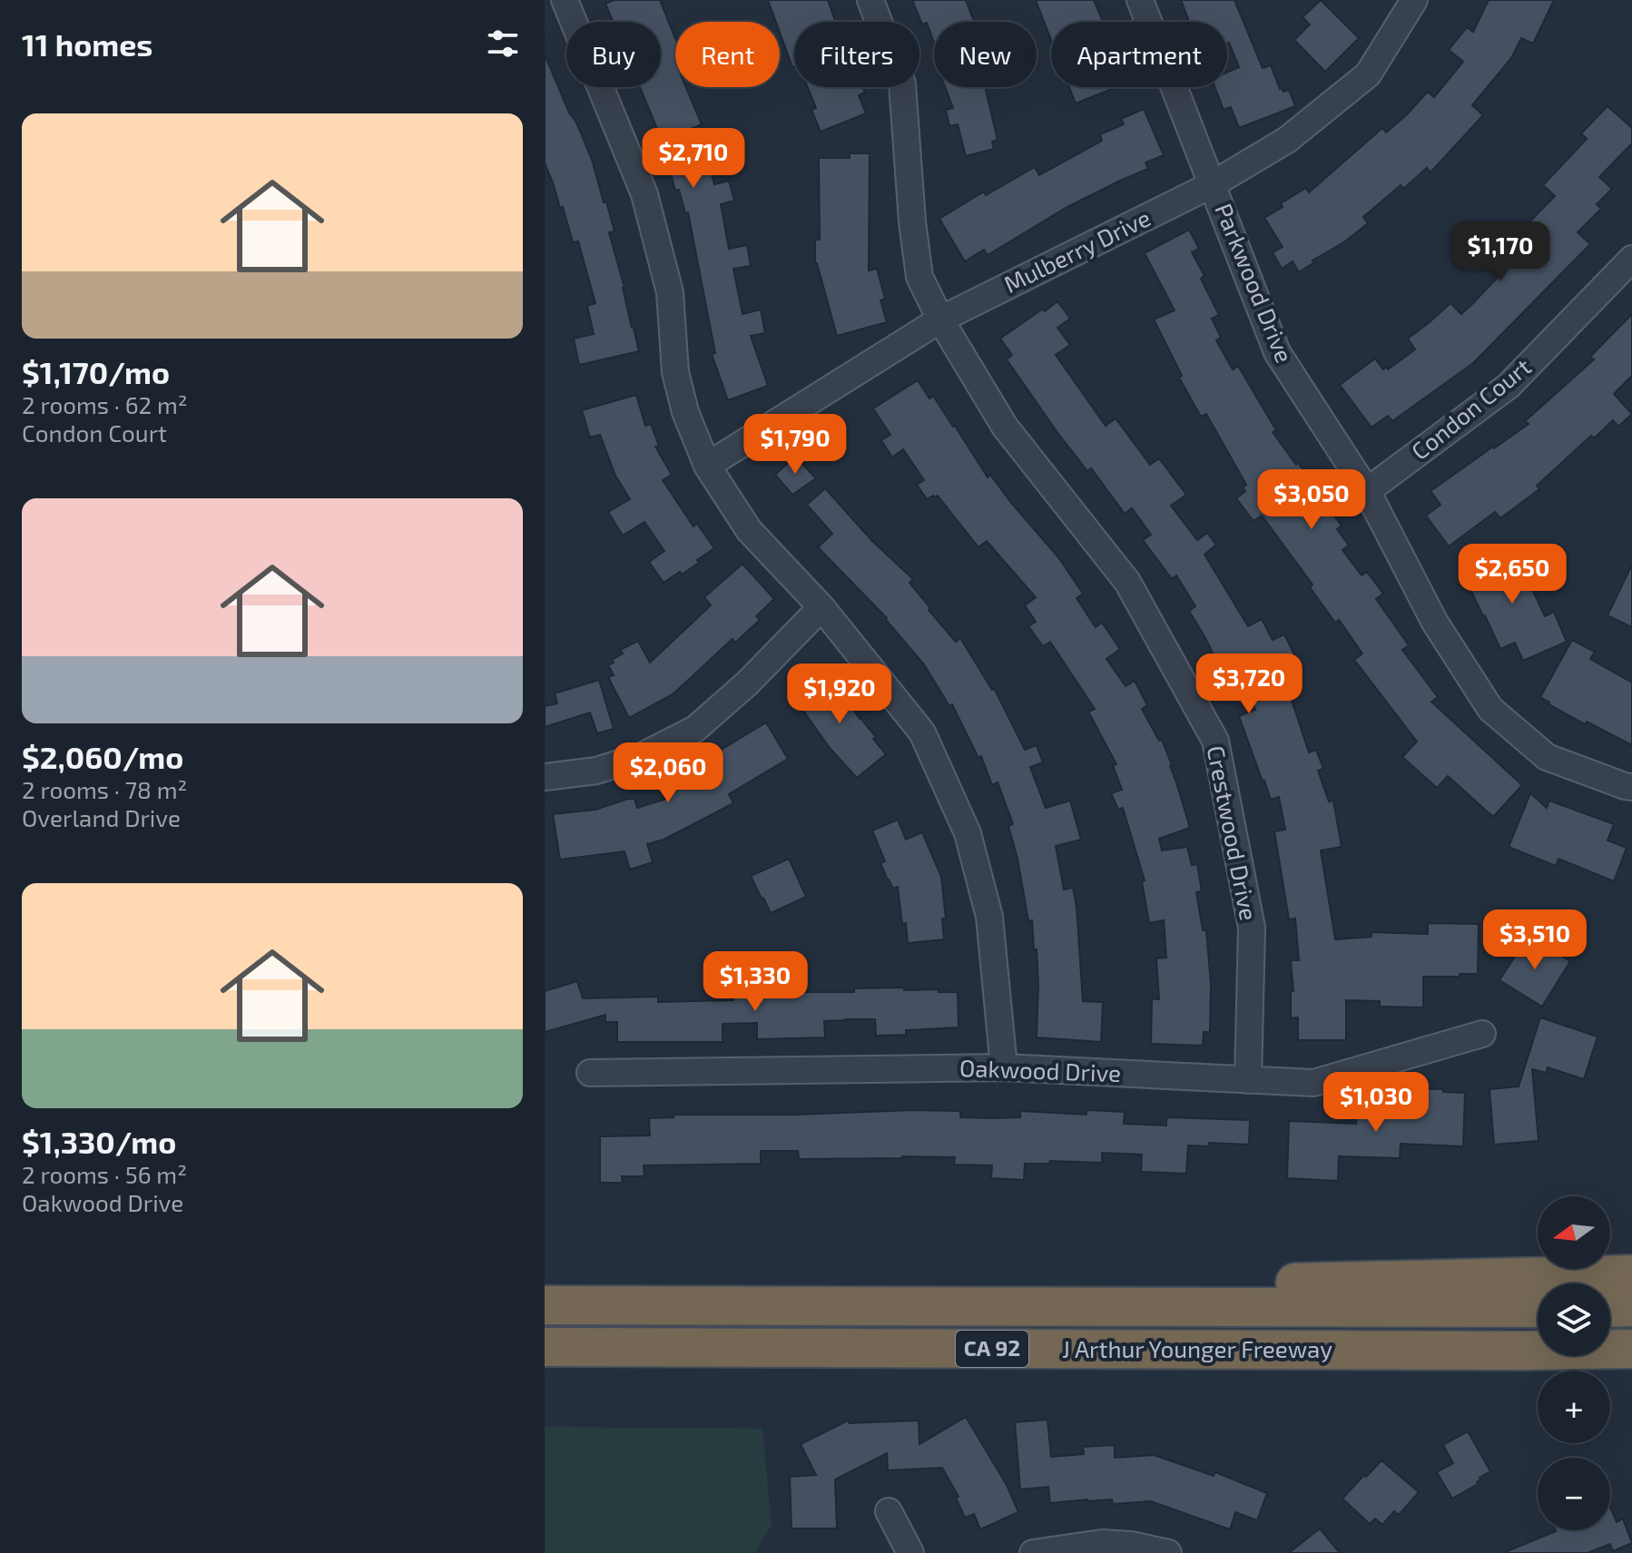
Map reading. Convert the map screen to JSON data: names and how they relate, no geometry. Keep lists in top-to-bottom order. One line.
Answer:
{"streets":{"highway":["CA 92","J Arthur Younger Freeway"],"street":["Mulberry Drive","Parkwood Drive","Condon Court","Crestwood Drive","Oakwood Drive"]},"crossings":[["Mulberry Drive","Parkwood Drive"],["Mulberry Drive","Crestwood Drive"],["Parkwood Drive","Condon Court"],["Crestwood Drive","Oakwood Drive"]],"north":"left","page":{"heading":"11 homes","chip":["Buy","Rent","Filters","New","Apartment"],"list":[{"name":"$1,170/mo","note":"2 rooms · 62 m² · Condon Court"},{"name":"$2,060/mo","note":"2 rooms · 78 m² · Overland Drive"},{"name":"$1,330/mo","note":"2 rooms · 56 m² · Oakwood Drive"}],"price":["$2,710","$1,170","$1,790","$3,050","$2,650","$3,720","$1,920","$2,060","$3,510","$1,330","$1,030"],"map_buttons":["+","−"]}}
